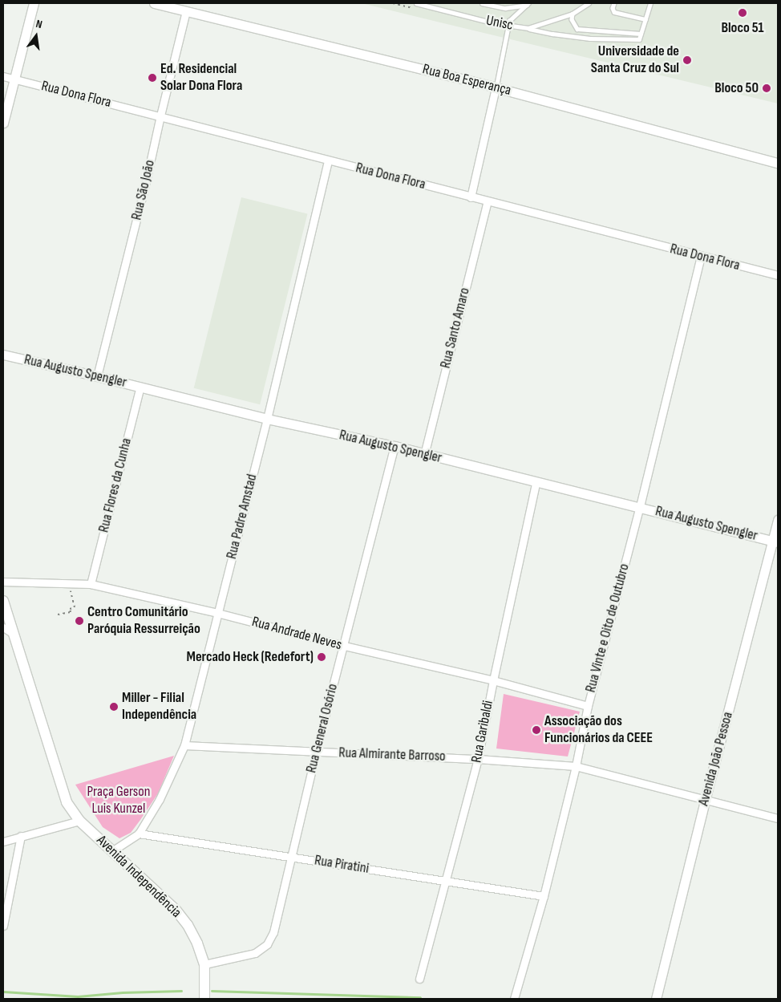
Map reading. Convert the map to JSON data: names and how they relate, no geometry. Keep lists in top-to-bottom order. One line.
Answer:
{"streets":{"main road":["Avenida Independência"],"street":["Rua Boa Esperança","Rua Dona Flora","Rua São João","Rua Santo Amaro","Rua Augusto Spengler","Rua Flores da Cunha","Rua Padre Amstad","Rua Vinte e Oito de Outubro","Rua Andrade Neves","Rua General Osório","Rua Garibaldi","Rua Almirante Barroso","Avenida João Pessoa","Rua Piratini"],"lane":["Unisc"]},"crossings":[["Rua Boa Esperança","Rua São João"],["Rua Dona Flora","Rua São João"],["Rua Dona Flora","Rua Santo Amaro"],["Rua Dona Flora","Rua Padre Amstad"],["Rua Dona Flora","Rua Vinte e Oito de Outubro"],["Rua São João","Rua Augusto Spengler"],["Rua Santo Amaro","Rua Augusto Spengler"],["Rua Augusto Spengler","Rua Flores da Cunha"],["Rua Augusto Spengler","Rua Padre Amstad"],["Rua Augusto Spengler","Rua Vinte e Oito de Outubro"],["Rua Augusto Spengler","Rua General Osório"],["Rua Augusto Spengler","Rua Garibaldi"],["Rua Augusto Spengler","Avenida João Pessoa"],["Rua Flores da Cunha","Rua Andrade Neves"],["Rua Padre Amstad","Rua Andrade Neves"],["Rua Padre Amstad","Rua Almirante Barroso"],["Rua Padre Amstad","Rua Piratini"],["Rua Padre Amstad","Avenida Independência"],["Rua Vinte e Oito de Outubro","Rua Andrade Neves"],["Rua Vinte e Oito de Outubro","Rua Almirante Barroso"],["Rua Vinte e Oito de Outubro","Rua Piratini"],["Rua Andrade Neves","Rua General Osório"],["Rua Andrade Neves","Rua Garibaldi"],["Rua General Osório","Rua Almirante Barroso"],["Rua General Osório","Rua Piratini"],["Rua General Osório","Avenida Independência"],["Rua Garibaldi","Rua Almirante Barroso"],["Rua Garibaldi","Rua Piratini"],["Rua Almirante Barroso","Avenida João Pessoa"]],"parks":["Praça Gerson Luis Kunzel"],"places":["Bloco 51","Universidade de Santa Cruz do Sul","Ed. Residencial Solar Dona Flora","Bloco 50","Centro Comunitário Paróquia Ressurreição","Mercado Heck (Redefort)","Miller - Filial Independência","Associação dos Funcionários da CEEE"],"north":"top"}
